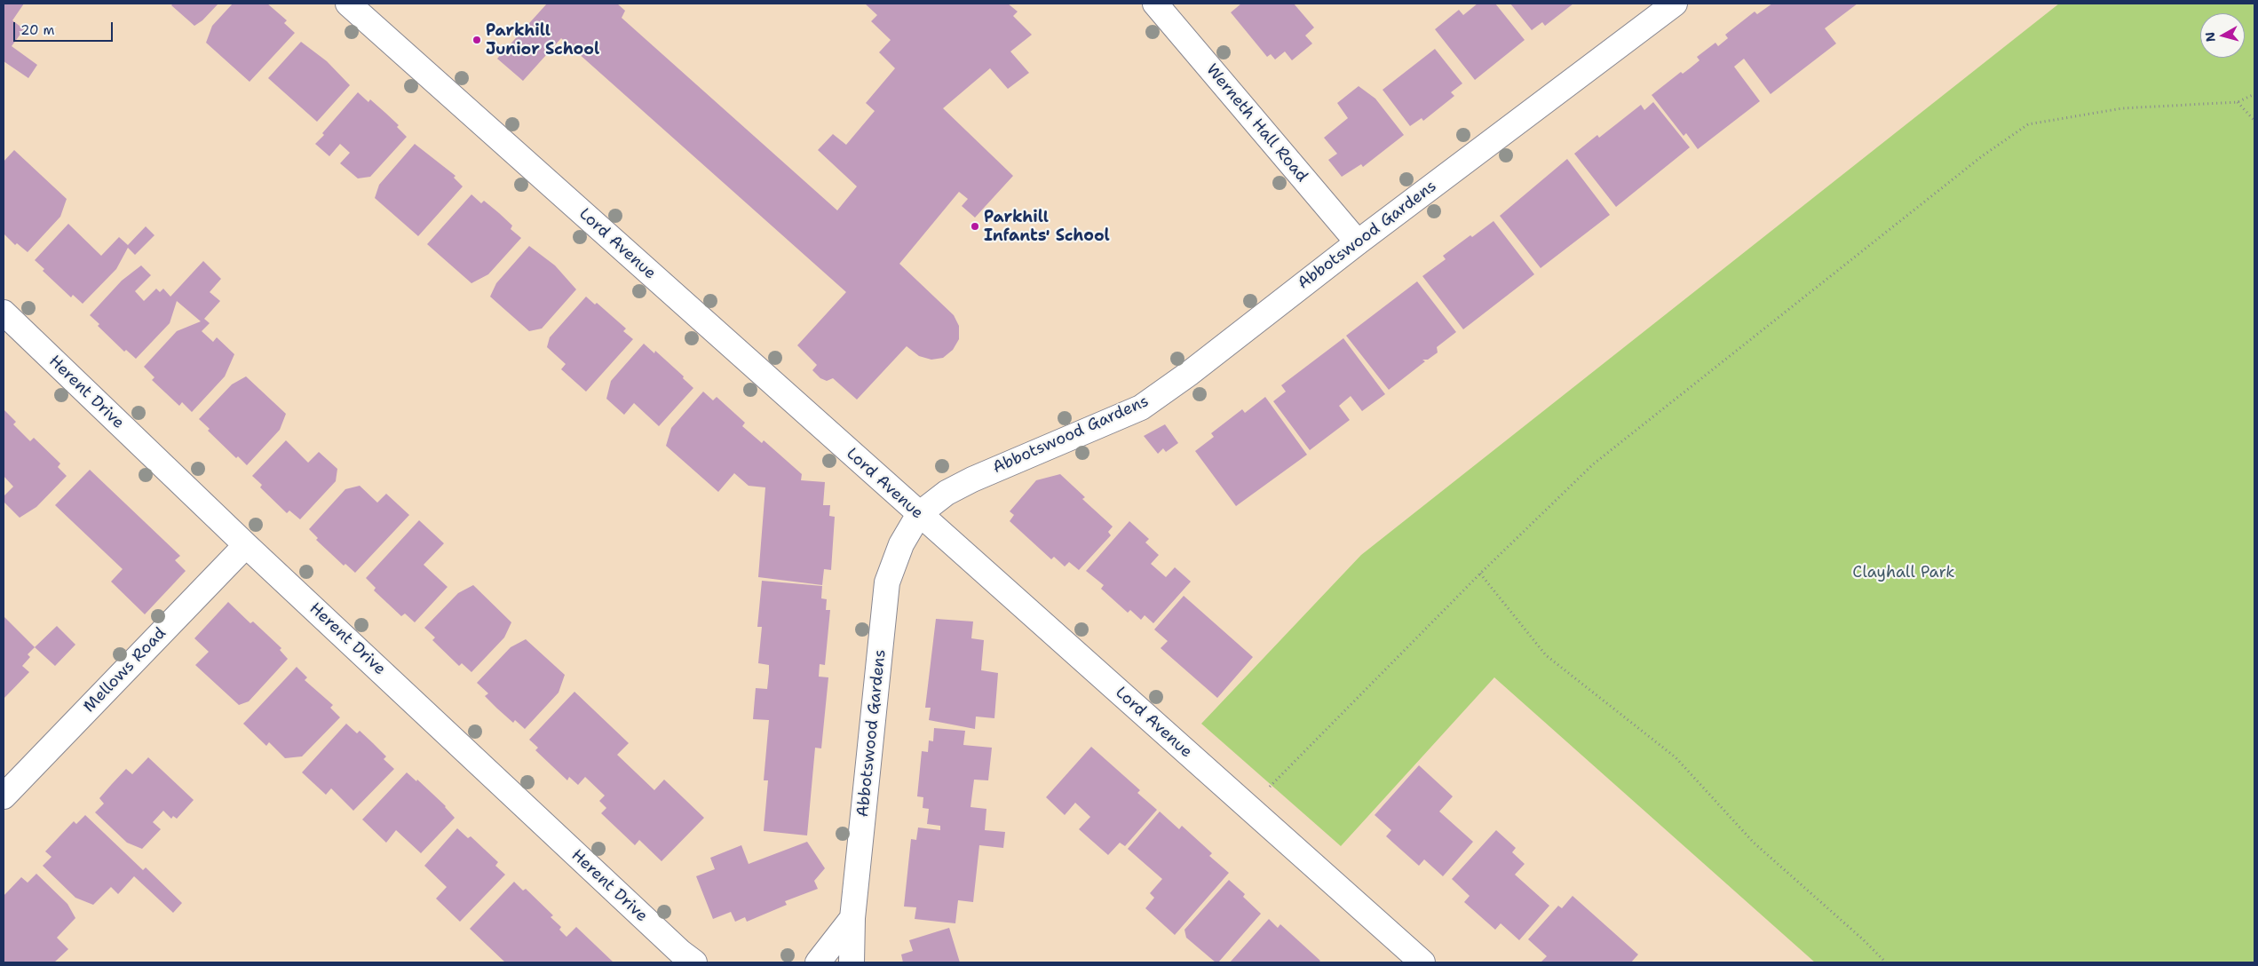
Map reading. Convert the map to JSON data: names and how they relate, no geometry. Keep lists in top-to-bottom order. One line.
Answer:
{"streets":{"street":["Werneth Hall Road","Abbotswood Gardens","Lord Avenue","Herent Drive","Mellows Road"]},"crossings":[["Werneth Hall Road","Abbotswood Gardens"],["Abbotswood Gardens","Lord Avenue"],["Herent Drive","Mellows Road"]],"parks":["Clayhall Park"],"places":["Parkhill Junior School","Parkhill Infants' School"],"scale_bar":"20 m","north":"left"}
